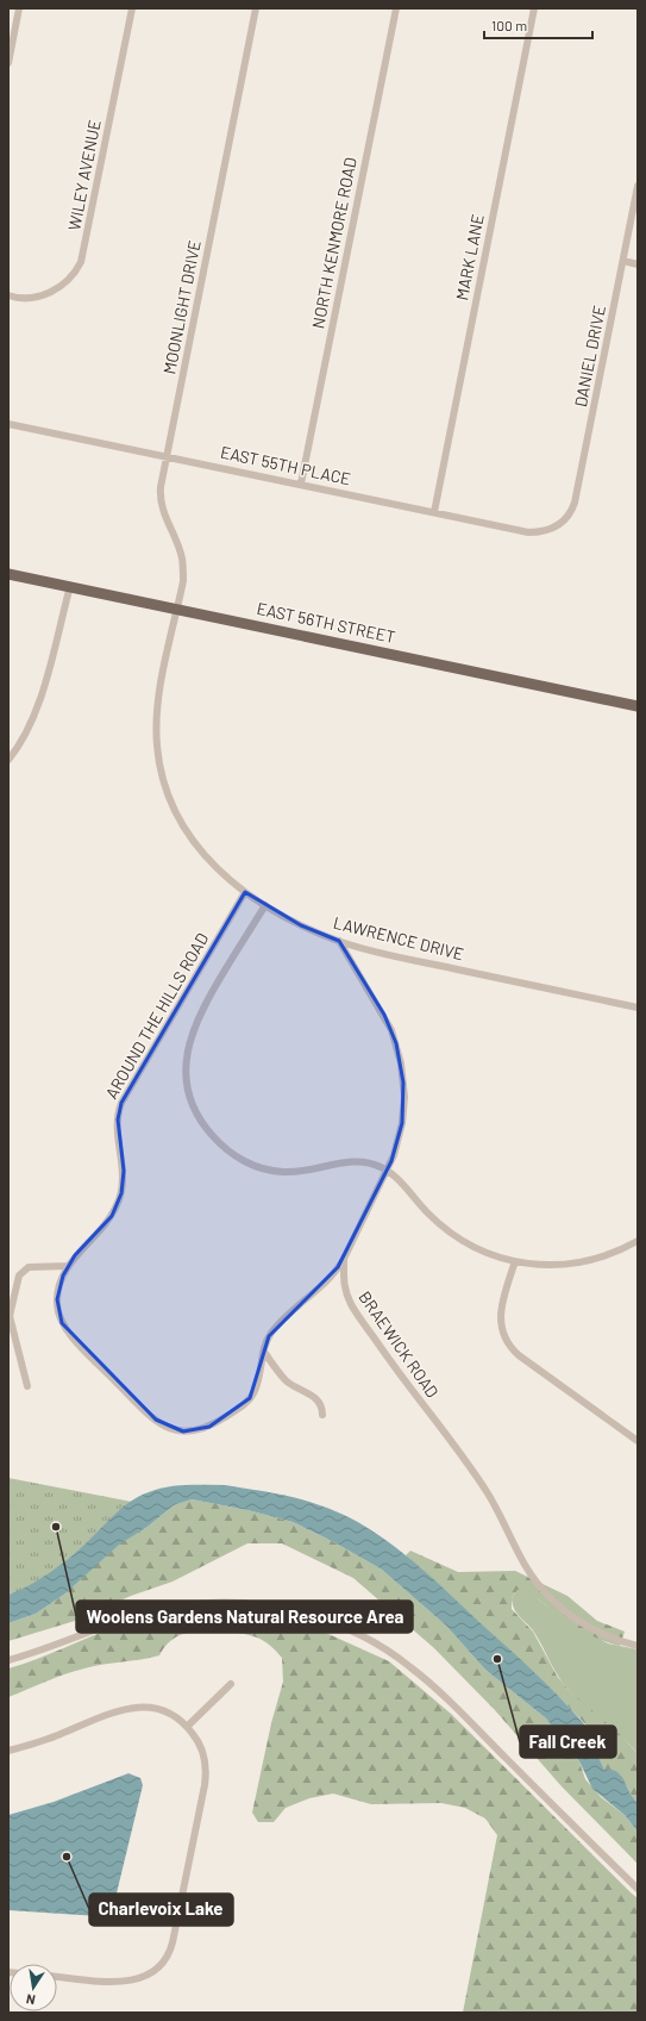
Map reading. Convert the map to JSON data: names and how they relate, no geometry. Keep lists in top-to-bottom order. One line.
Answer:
{"streets":{"main road":["EAST 56TH STREET"],"street":["WILEY AVENUE","NORTH KENMORE ROAD","MARK LANE","MOONLIGHT DRIVE","DANIEL DRIVE","EAST 55TH PLACE","LAWRENCE DRIVE","AROUND THE HILLS ROAD","BRAEWICK ROAD"]},"crossings":[["NORTH KENMORE ROAD","EAST 55TH PLACE"],["MARK LANE","EAST 55TH PLACE"],["MOONLIGHT DRIVE","EAST 55TH PLACE"],["MOONLIGHT DRIVE","EAST 56TH STREET"],["MOONLIGHT DRIVE","LAWRENCE DRIVE"],["DANIEL DRIVE","EAST 55TH PLACE"],["EAST 56TH STREET","LAWRENCE DRIVE"],["LAWRENCE DRIVE","AROUND THE HILLS ROAD"],["LAWRENCE DRIVE","BRAEWICK ROAD"],["AROUND THE HILLS ROAD","BRAEWICK ROAD"]],"places":["Woolens Gardens Natural Resource Area","Fall Creek","Charlevoix Lake"],"scale_bar":"100 m","north":"bottom"}
